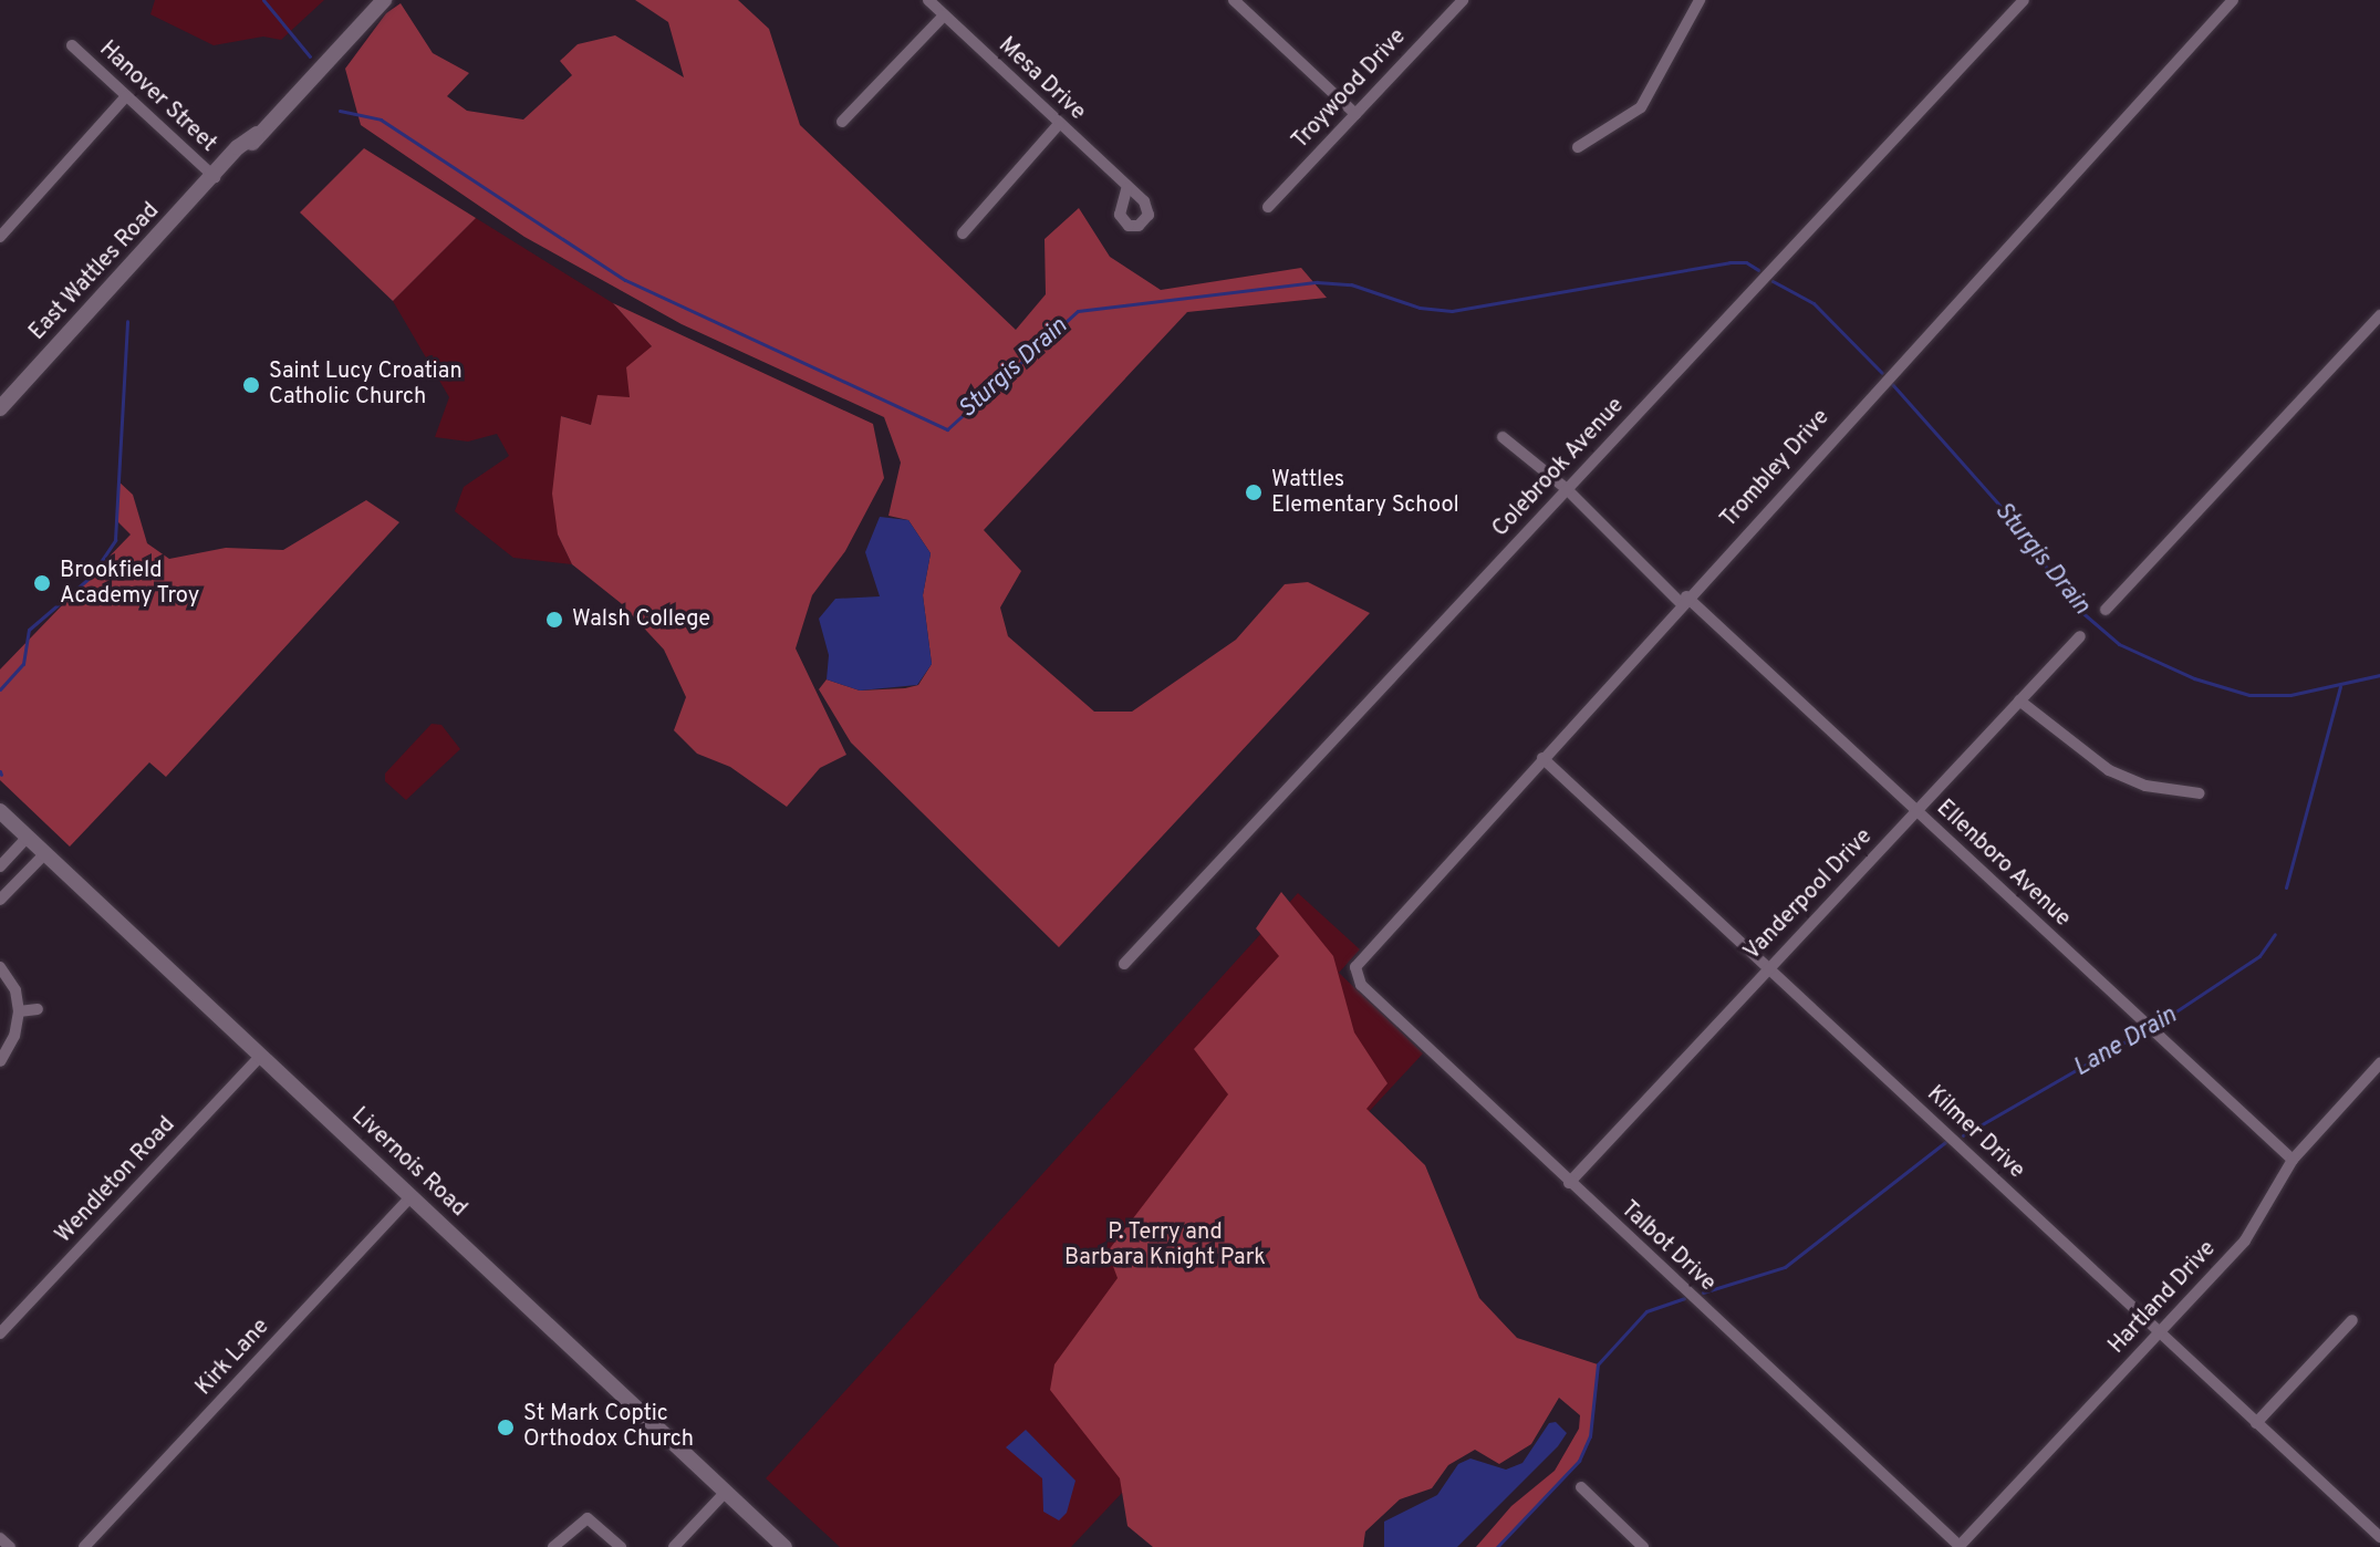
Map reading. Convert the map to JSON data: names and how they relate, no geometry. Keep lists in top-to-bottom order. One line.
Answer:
{"streets":{"main road":["East Wattles Road","Livernois Road"],"street":["Mesa Drive","Troywood Drive","Hanover Street","Colebrook Avenue","Trombley Drive","Ellenboro Avenue","Vanderpool Drive","Kilmer Drive","Wendleton Road","Talbot Drive","Hartland Drive","Kirk Lane"]},"crossings":[["Hanover Street","East Wattles Road"],["Colebrook Avenue","Ellenboro Avenue"],["Trombley Drive","Ellenboro Avenue"],["Trombley Drive","Kilmer Drive"],["Trombley Drive","Talbot Drive"],["Ellenboro Avenue","Vanderpool Drive"],["Ellenboro Avenue","Hartland Drive"],["Vanderpool Drive","Kilmer Drive"],["Vanderpool Drive","Talbot Drive"],["Kilmer Drive","Hartland Drive"],["Livernois Road","Wendleton Road"],["Livernois Road","Kirk Lane"],["Talbot Drive","Hartland Drive"]],"water":["Sturgis Drain","Lane Drain"],"parks":["P. Terry and Barbara Knight Park"],"places":["Saint Lucy Croatian Catholic Church","Wattles Elementary School","Brookfield Academy Troy","Walsh College","St Mark Coptic Orthodox Church"]}
